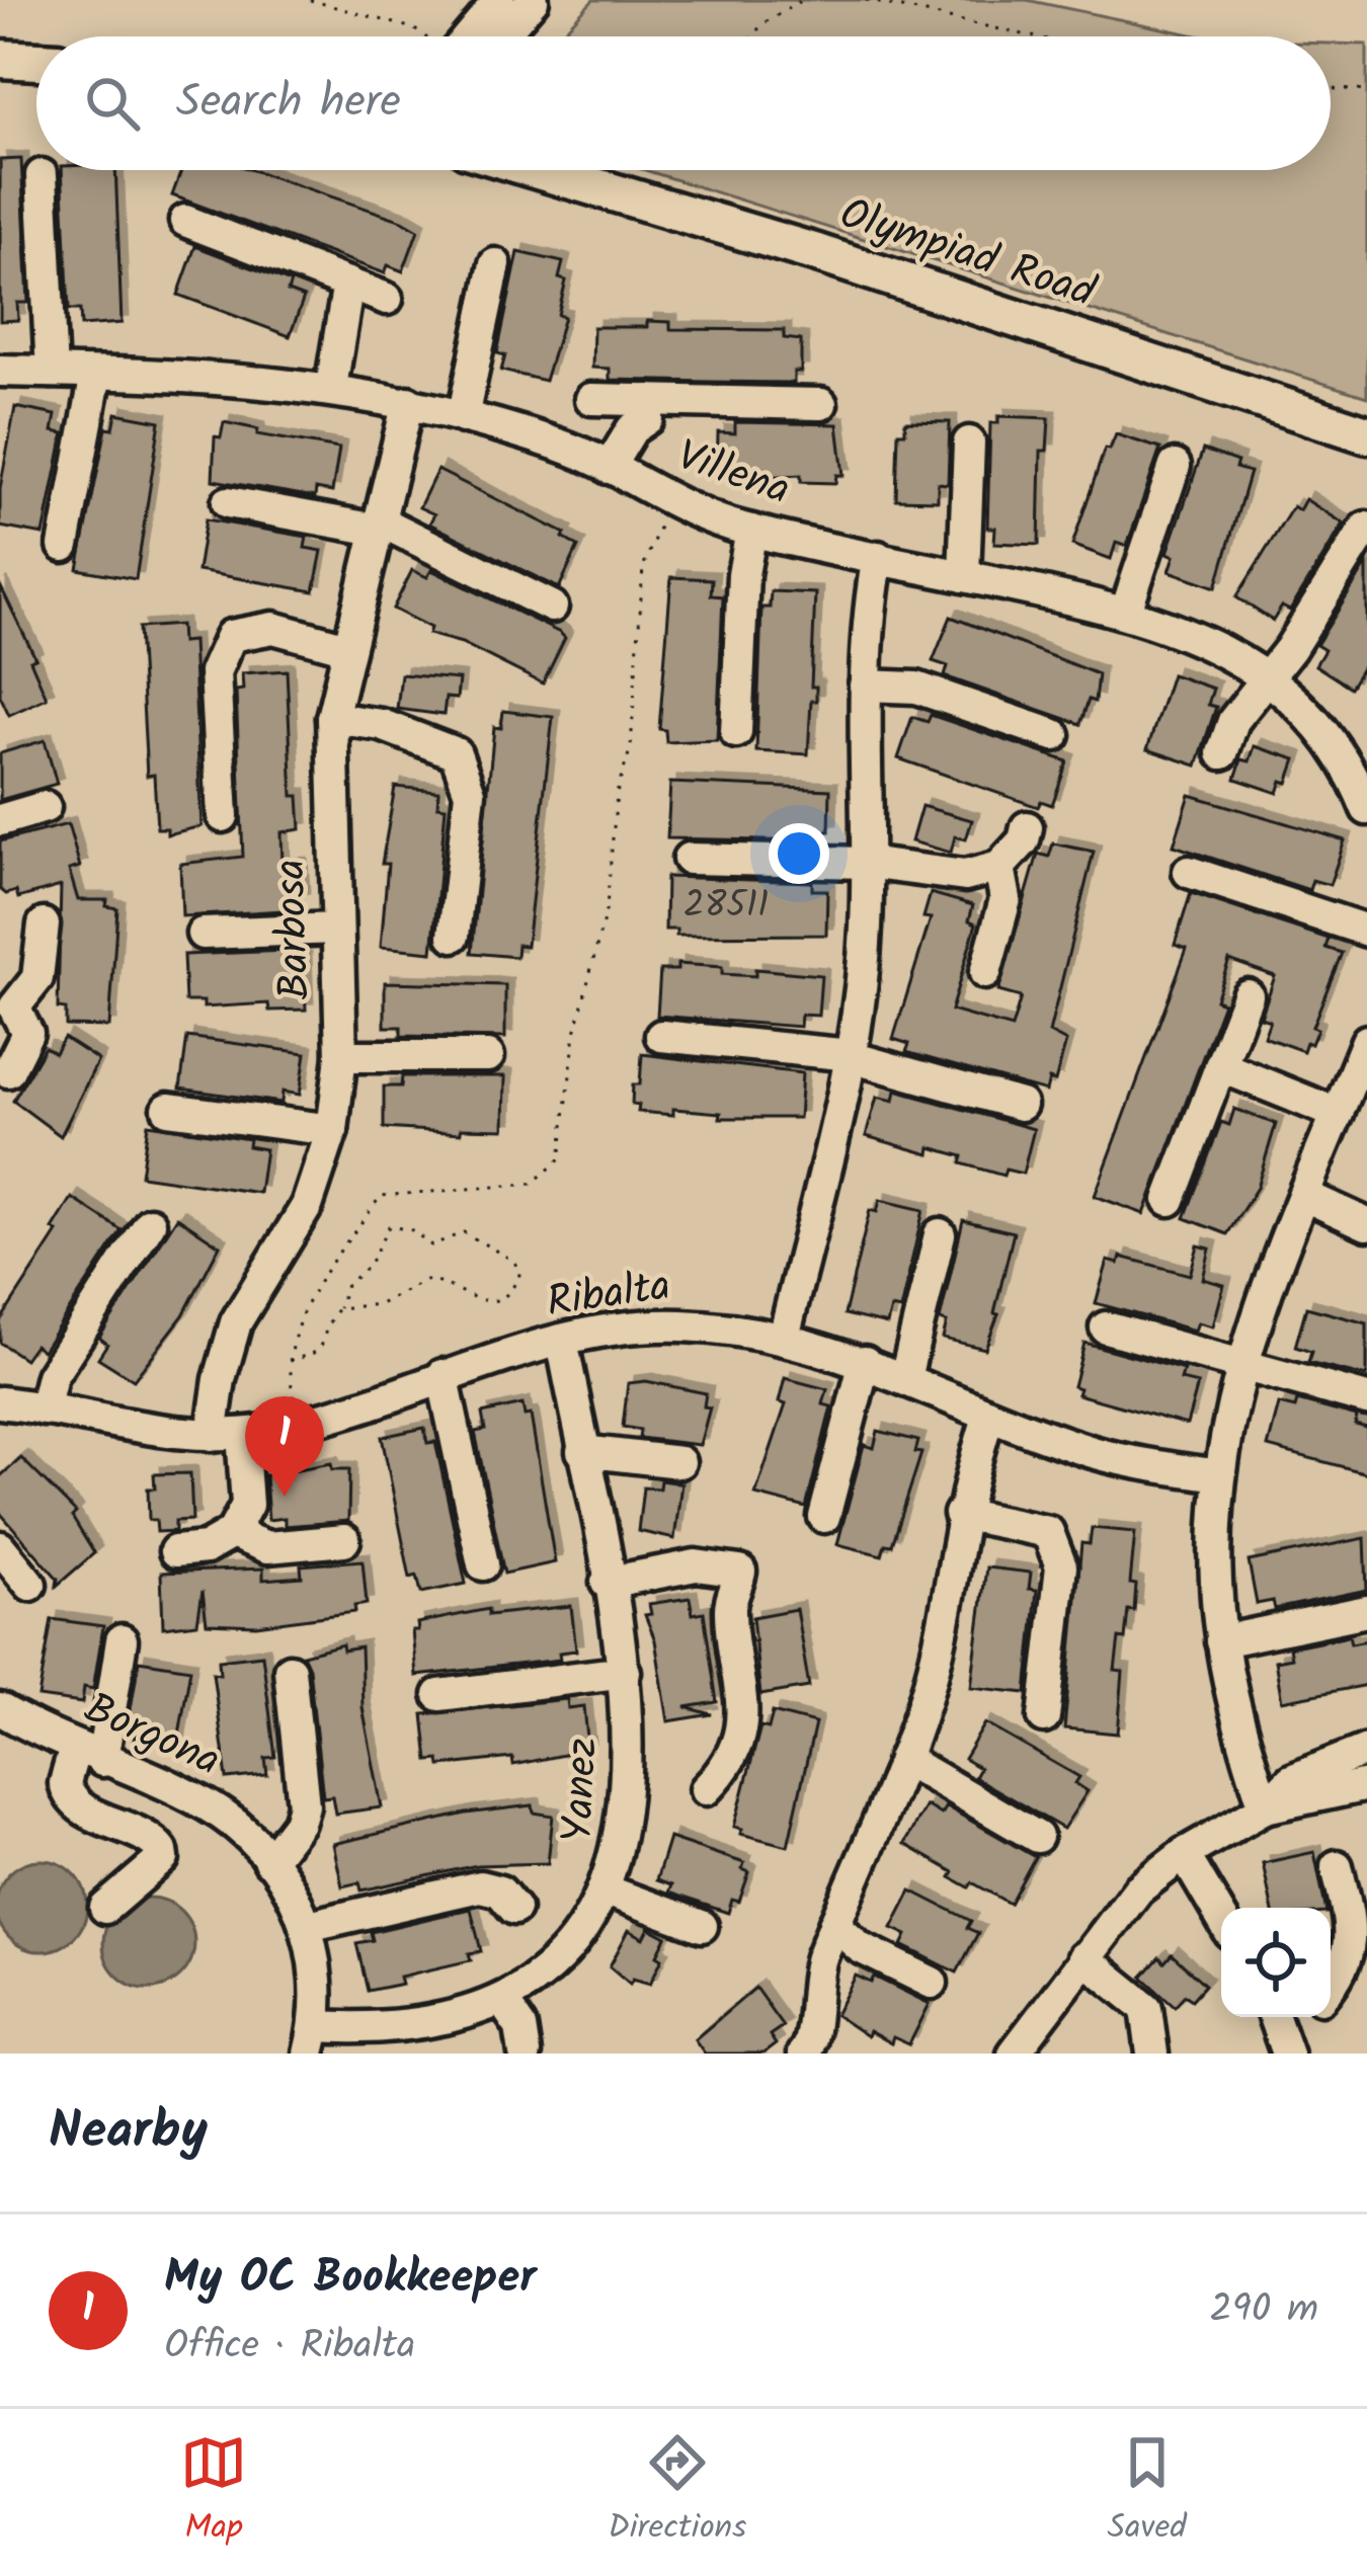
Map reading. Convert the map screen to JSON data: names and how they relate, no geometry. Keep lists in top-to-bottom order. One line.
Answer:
{"streets":{"main road":["Olympiad Road"],"street":["Villena","Barbosa","Ribalta","Borgona","Yanez"]},"crossings":[["Villena","Barbosa"],["Barbosa","Ribalta"],["Ribalta","Yanez"],["Borgona","Yanez"]],"house_numbers":["28511"],"page":{"search":"Search here","pins":"1","heading":"Nearby","list":[{"mark":"1","name":"My OC Bookkeeper","note":"Office · Ribalta","value":"290 m"}],"nav":["Map","Directions","Saved"]}}
